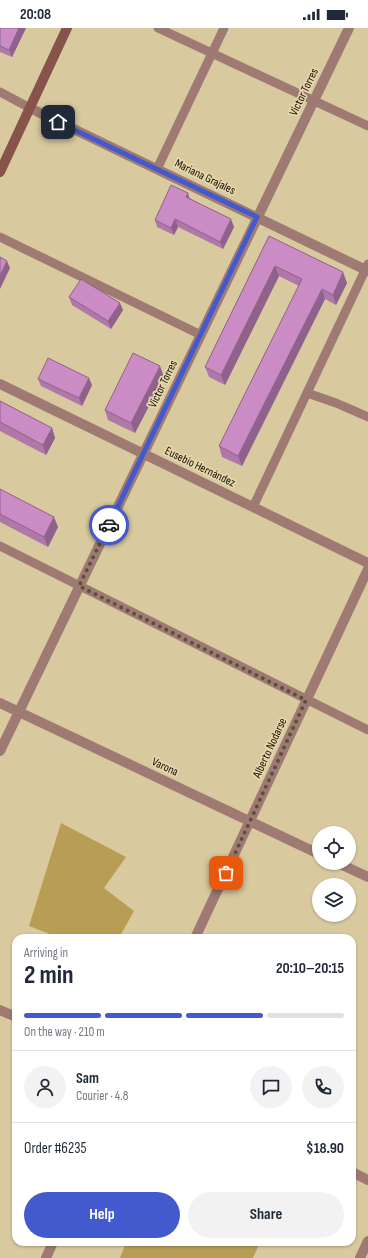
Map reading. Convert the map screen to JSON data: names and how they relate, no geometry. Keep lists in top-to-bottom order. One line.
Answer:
{"streets":{"street":["Víctor Torres","Mariana Grajales","Eusebio Hernández","Alberto Nodarse","Varona"]},"crossings":[["Víctor Torres","Mariana Grajales"],["Víctor Torres","Eusebio Hernández"],["Víctor Torres","Varona"],["Alberto Nodarse","Varona"]],"page":{"status":"20:08","heading":["2 min","Arriving in","20:10–20:15"],"panel":["Sam","Courier · 4.8","Order #6235","$18.90"],"bar":"On the way · 210 m","buttons":["Help","Share"]}}
